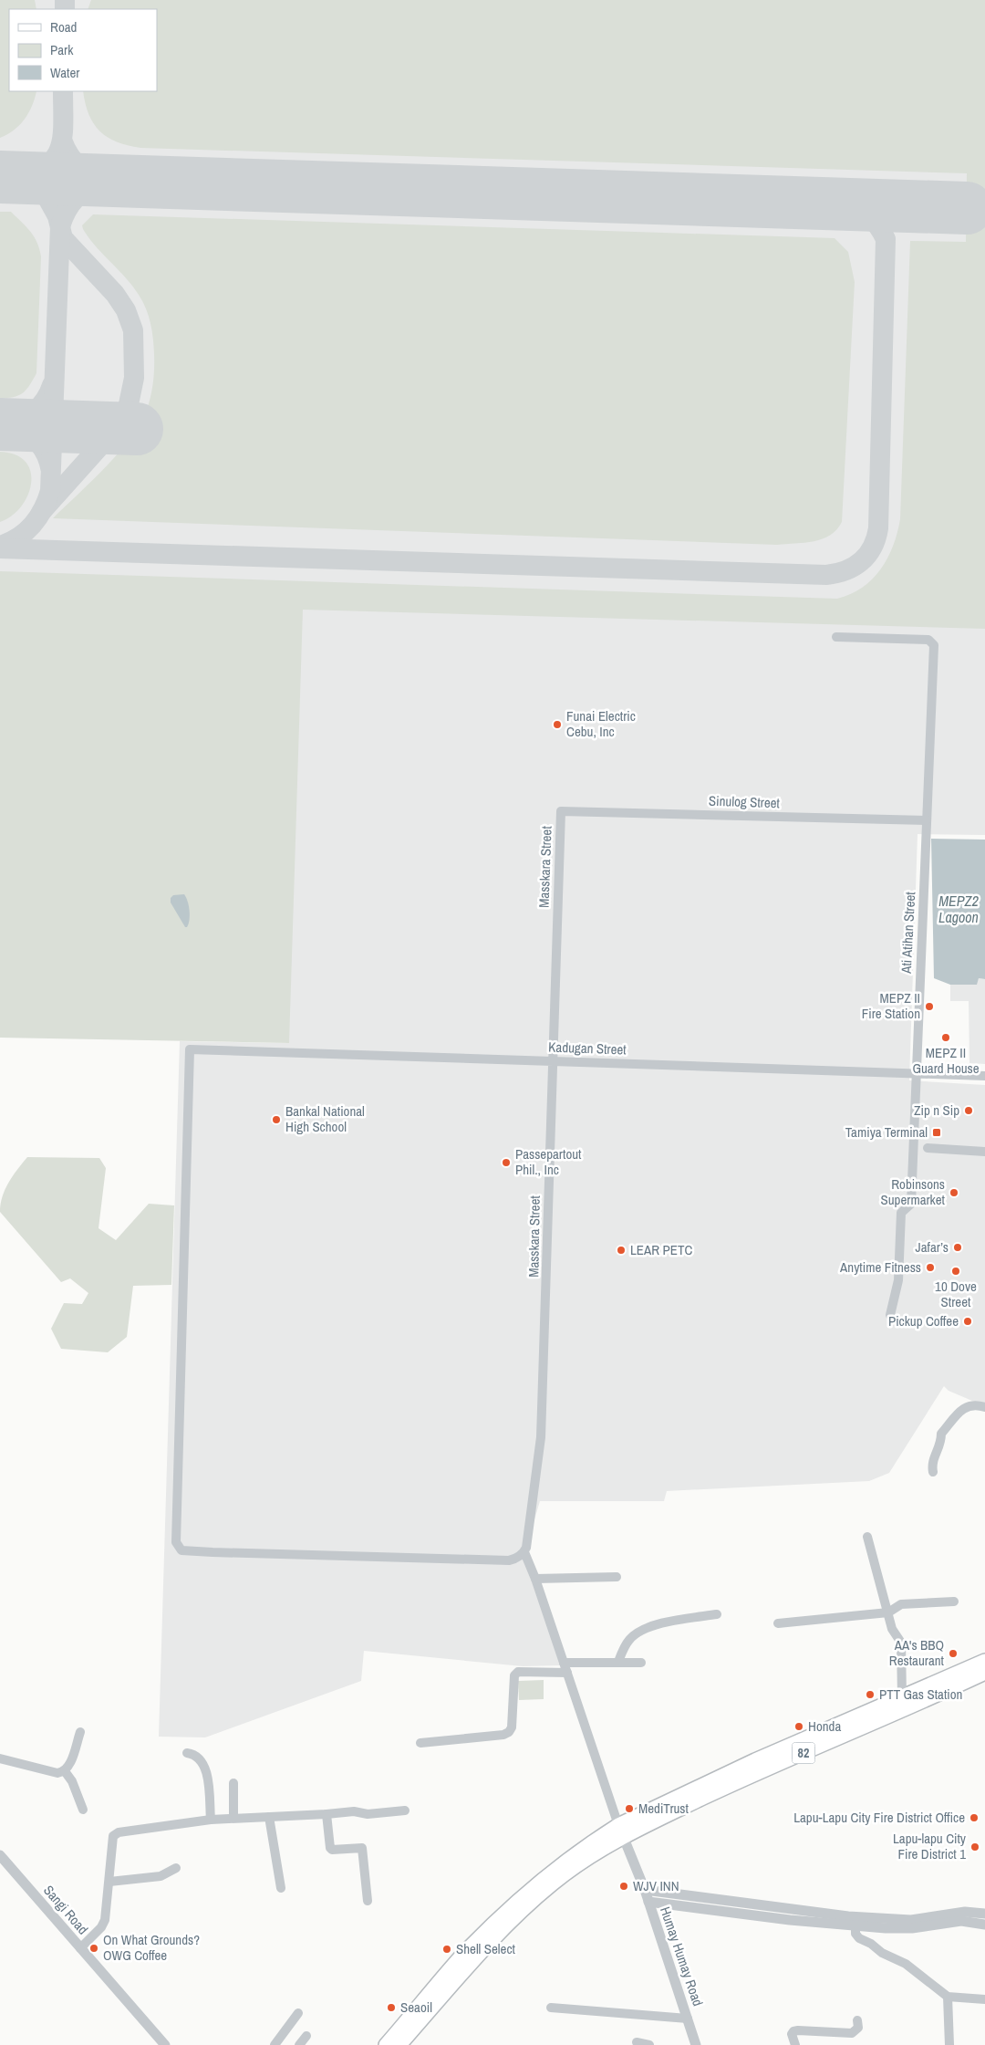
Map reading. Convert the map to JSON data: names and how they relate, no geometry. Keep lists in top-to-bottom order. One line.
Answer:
{"streets":{"main road":["82"],"street":["Sinulog Street","Masskara Street","Ati Atihan Street","Kadugan Street","Sangi Road","Humay Humay Road"]},"crossings":[["Sinulog Street","Masskara Street"],["Sinulog Street","Ati Atihan Street"],["Masskara Street","Kadugan Street"],["Ati Atihan Street","Kadugan Street"],["82","Humay Humay Road"]],"water":["MEPZ2 Lagoon"],"places":{"other":["Funai Electric Cebu, Inc","MEPZ II Fire Station","MEPZ II Guard House","Zip n Sip","Bankal National High School","Passepartout Phil., Inc","Robinsons Supermarket","Jafar’s","LEAR PETC","Anytime Fitness","10 Dove Street","Pickup Coffee","AA's BBQ Restaurant","PTT Gas Station","Honda","MediTrust","Lapu-Lapu City Fire District Office","Lapu-lapu City Fire District 1","WJV INN","On What Grounds? OWG Coffee","Shell Select","Seaoil"],"transit":["Tamiya Terminal"]},"legend":["Road","Park","Water"]}
